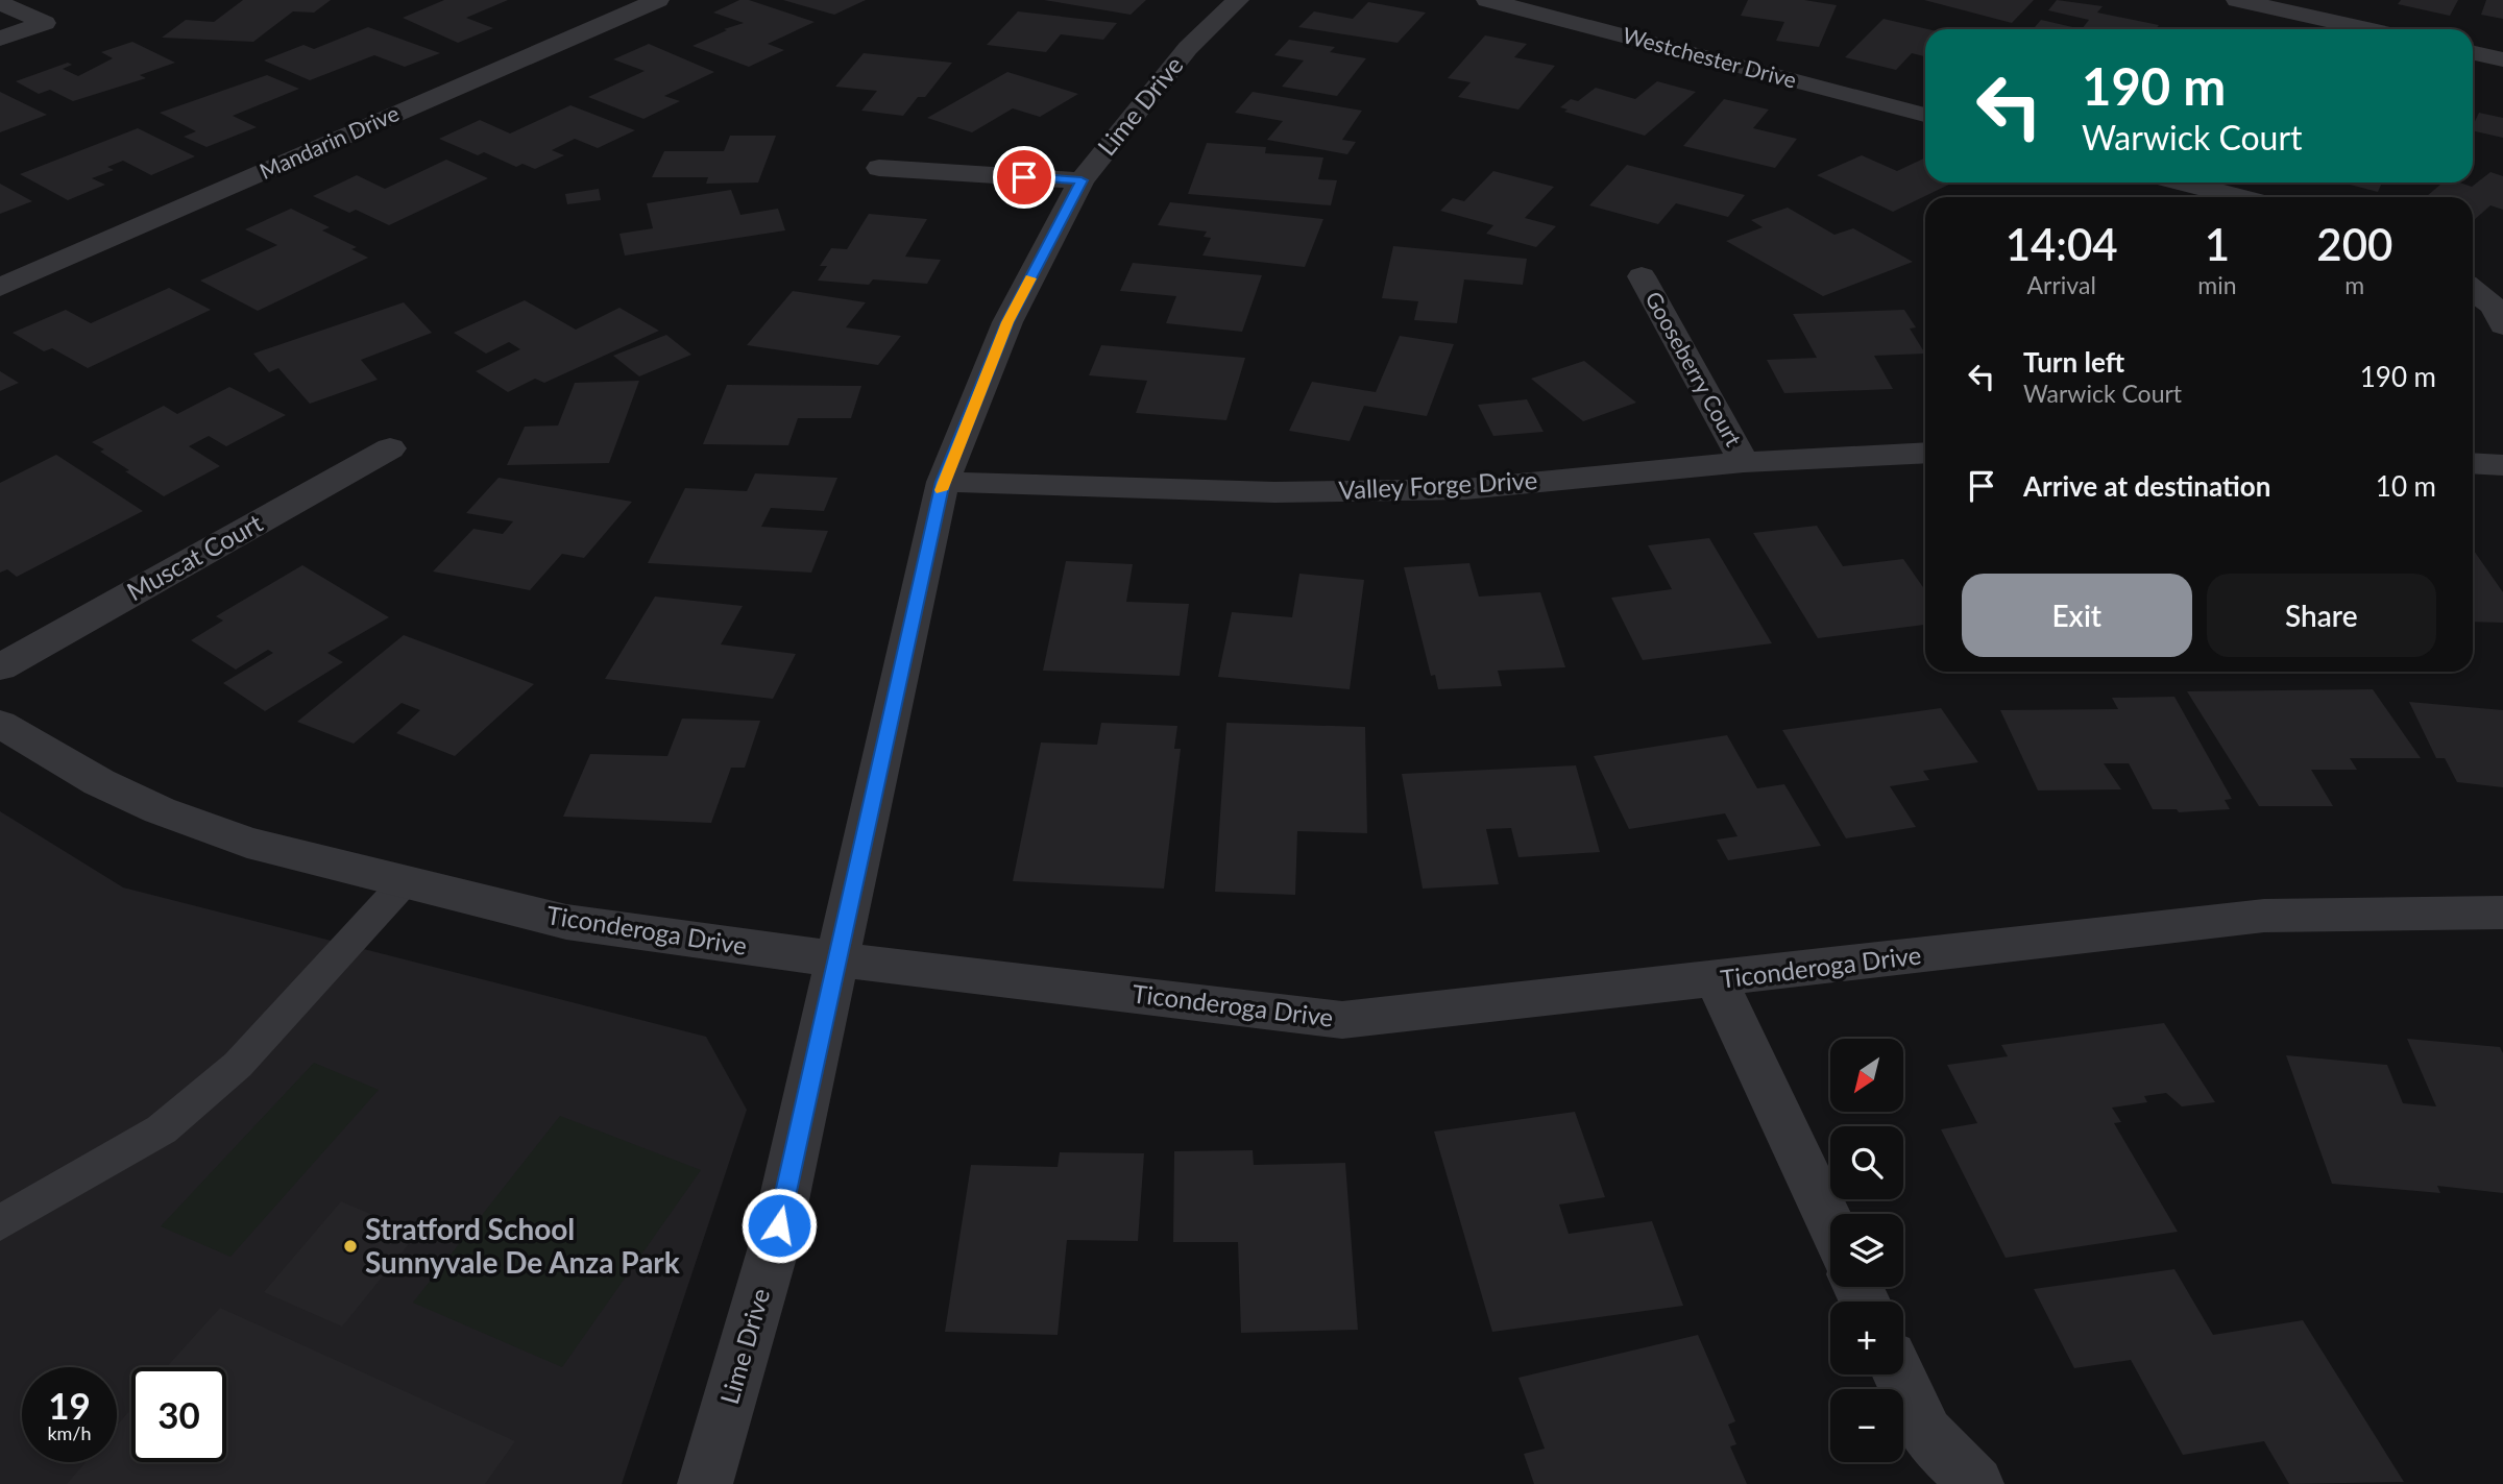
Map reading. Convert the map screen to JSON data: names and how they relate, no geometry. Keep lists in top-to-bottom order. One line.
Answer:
{"streets":{"street":["Westchester Drive","Lime Drive","Mandarin Drive","Gooseberry Court","Valley Forge Drive","Muscat Court","Ticonderoga Drive"]},"crossings":[["Lime Drive","Valley Forge Drive"],["Lime Drive","Ticonderoga Drive"],["Gooseberry Court","Valley Forge Drive"]],"places":["Stratford School Sunnyvale De Anza Park"],"north":"bottom left","page":{"turn":["190 m","Warwick Court"],"eta":["14:04","Arrival","1","min","200","m"],"list":[{"name":"Turn left","note":"Warwick Court","value":"190 m"},{"name":"Arrive at destination","value":"10 m"}],"buttons":["Exit","Share"],"map_buttons":["+","−"],"speed":"19 km/h","limit":"30"}}
